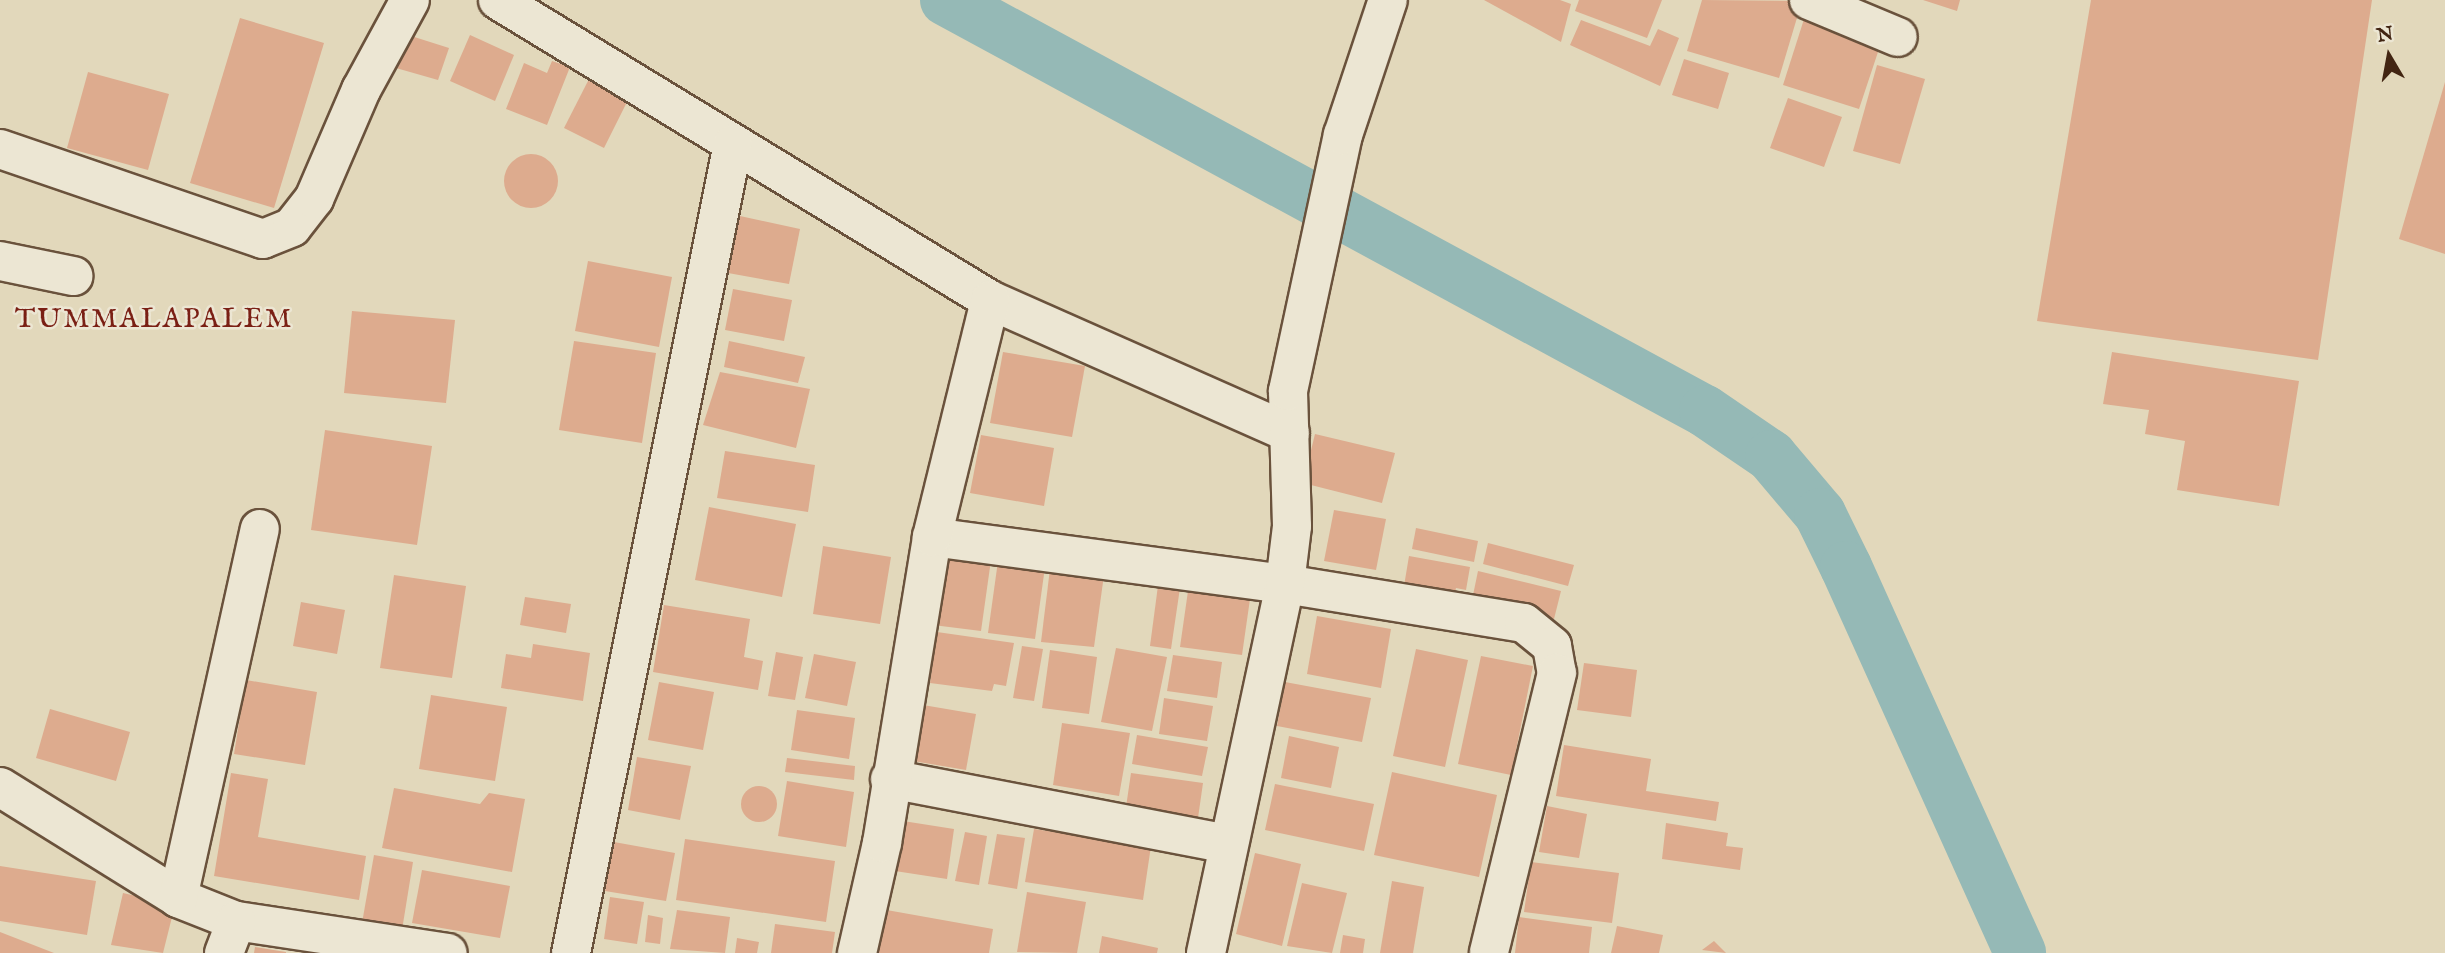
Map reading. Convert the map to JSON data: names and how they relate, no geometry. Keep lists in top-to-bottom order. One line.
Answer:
{"districts":["TUMMALAPALEM"],"north":"top"}
